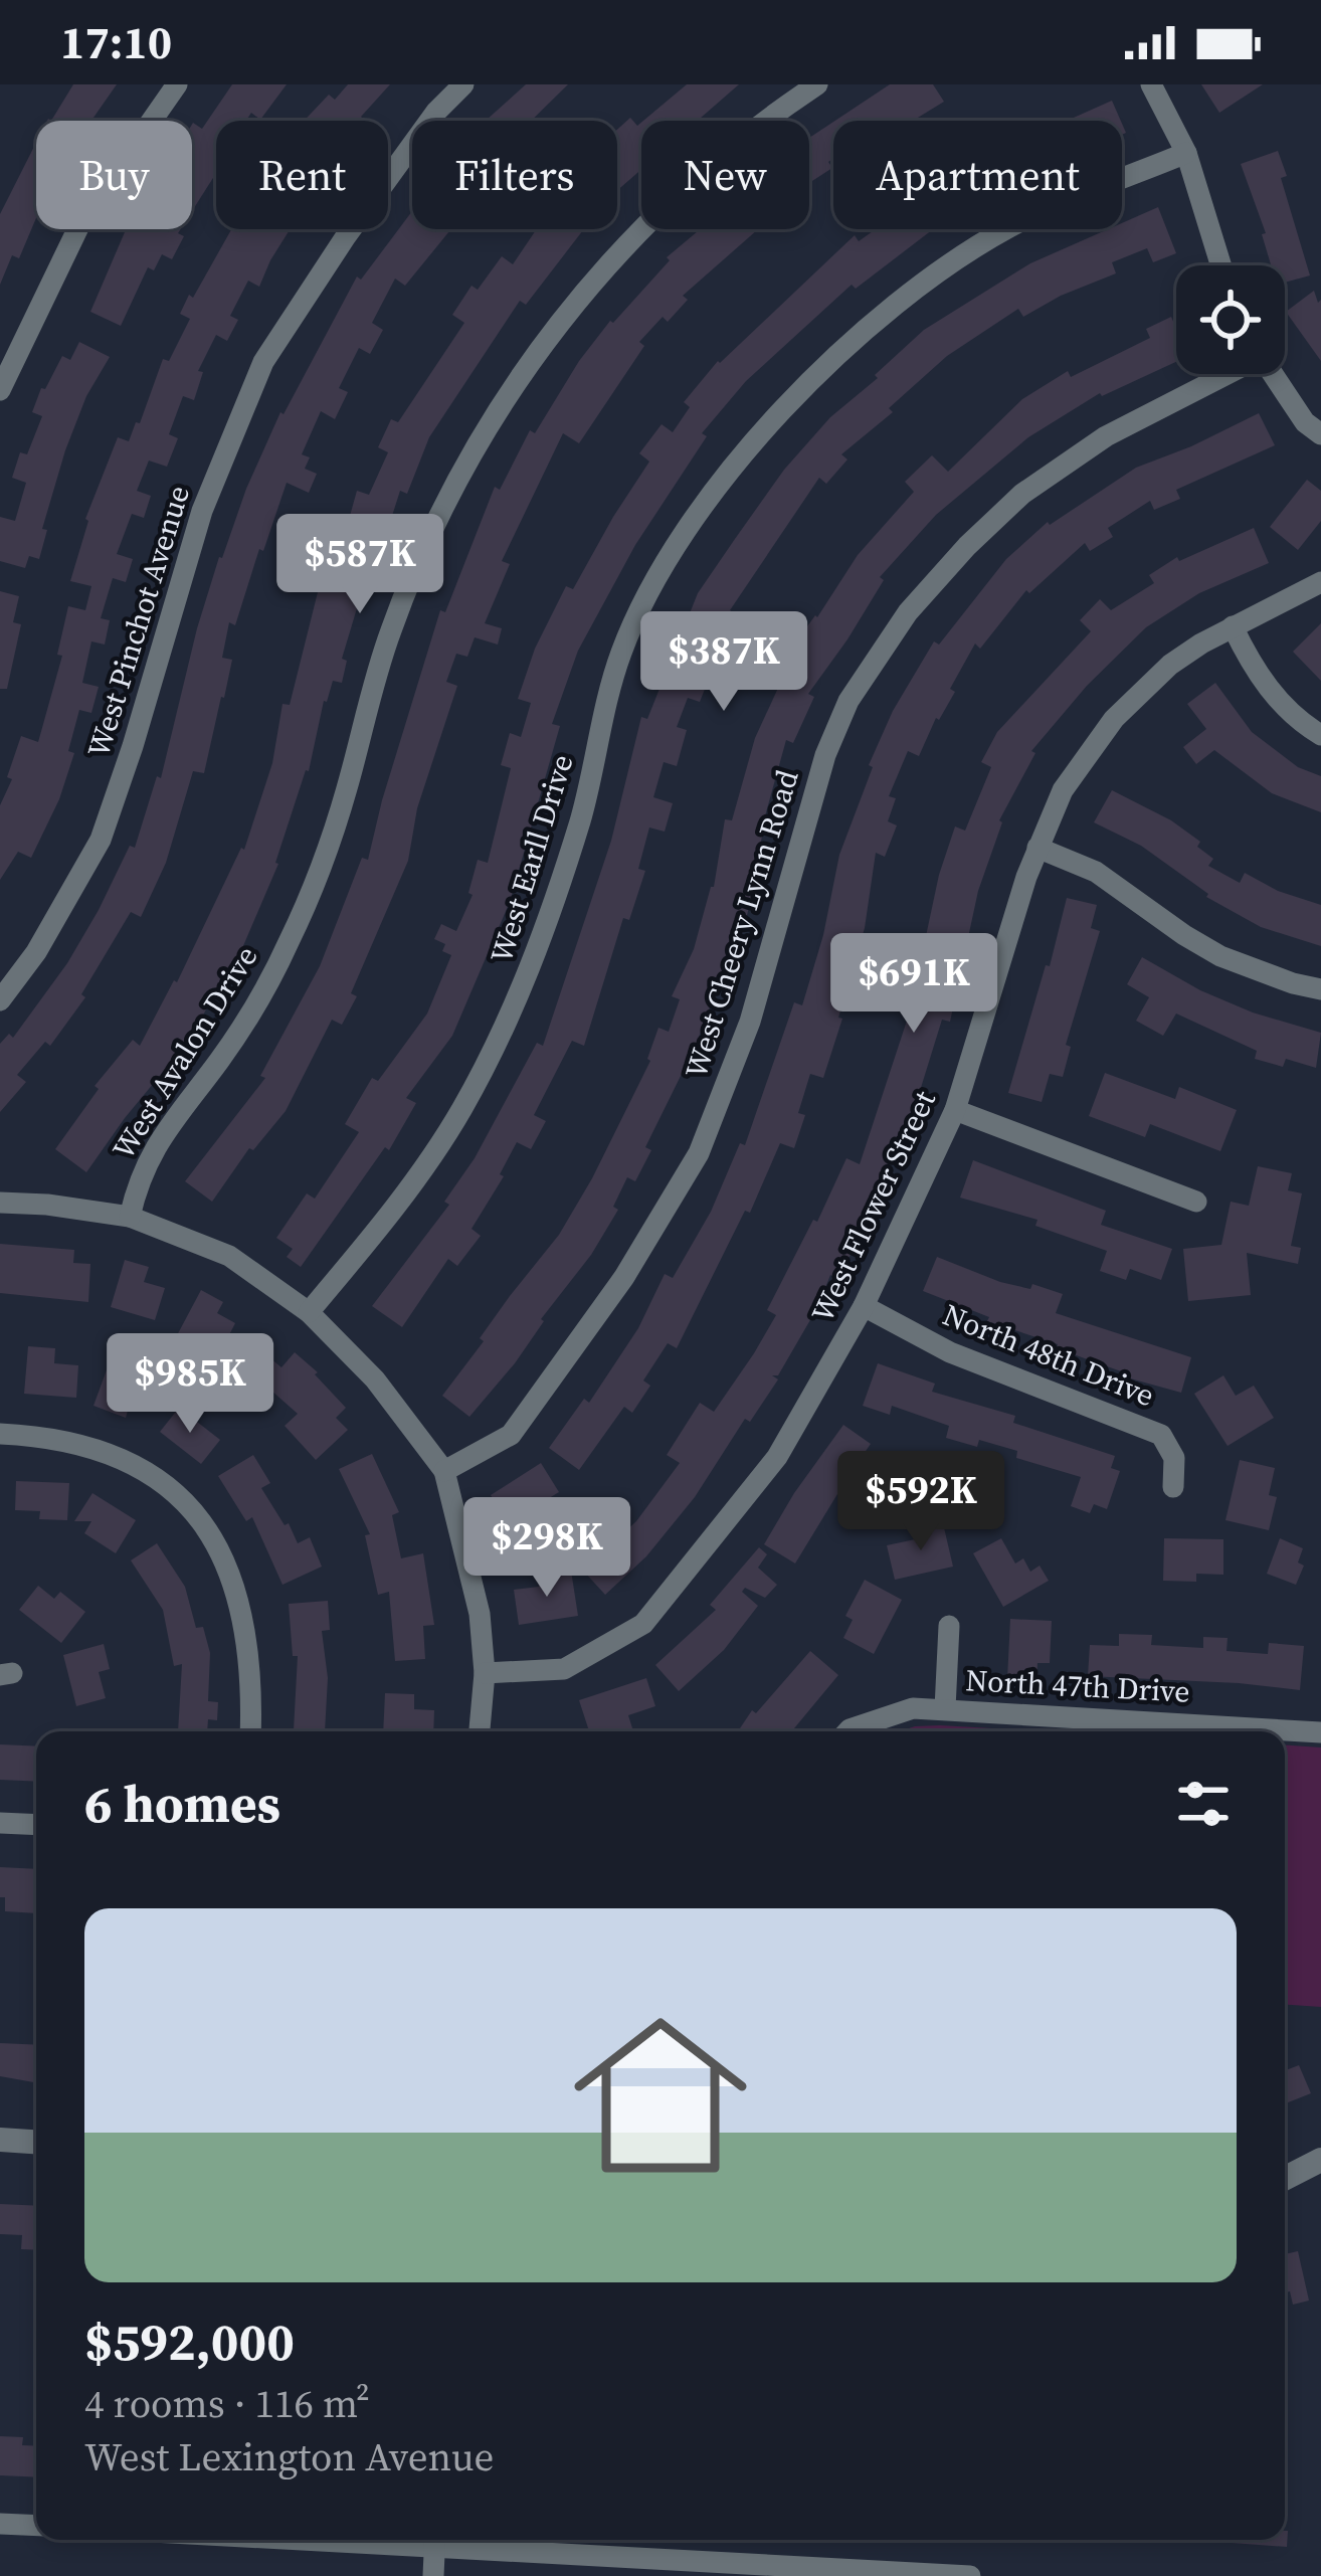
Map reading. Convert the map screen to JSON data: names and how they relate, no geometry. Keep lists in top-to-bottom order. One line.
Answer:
{"streets":{"street":["West Pinchot Avenue","West Earll Drive","West Cheery Lynn Road","West Avalon Drive","West Flower Street","North 48th Drive","North 47th Drive"]},"crossings":[["West Flower Street","North 48th Drive"]],"page":{"status":"17:10","chip":["Buy","Rent","Filters","New","Apartment"],"price":["$587K","$387K","$691K","$985K","$592K","$298K"],"heading":"6 homes","list":[{"name":"$592,000","note":"4 rooms · 116 m² · West Lexington Avenue"}]}}
